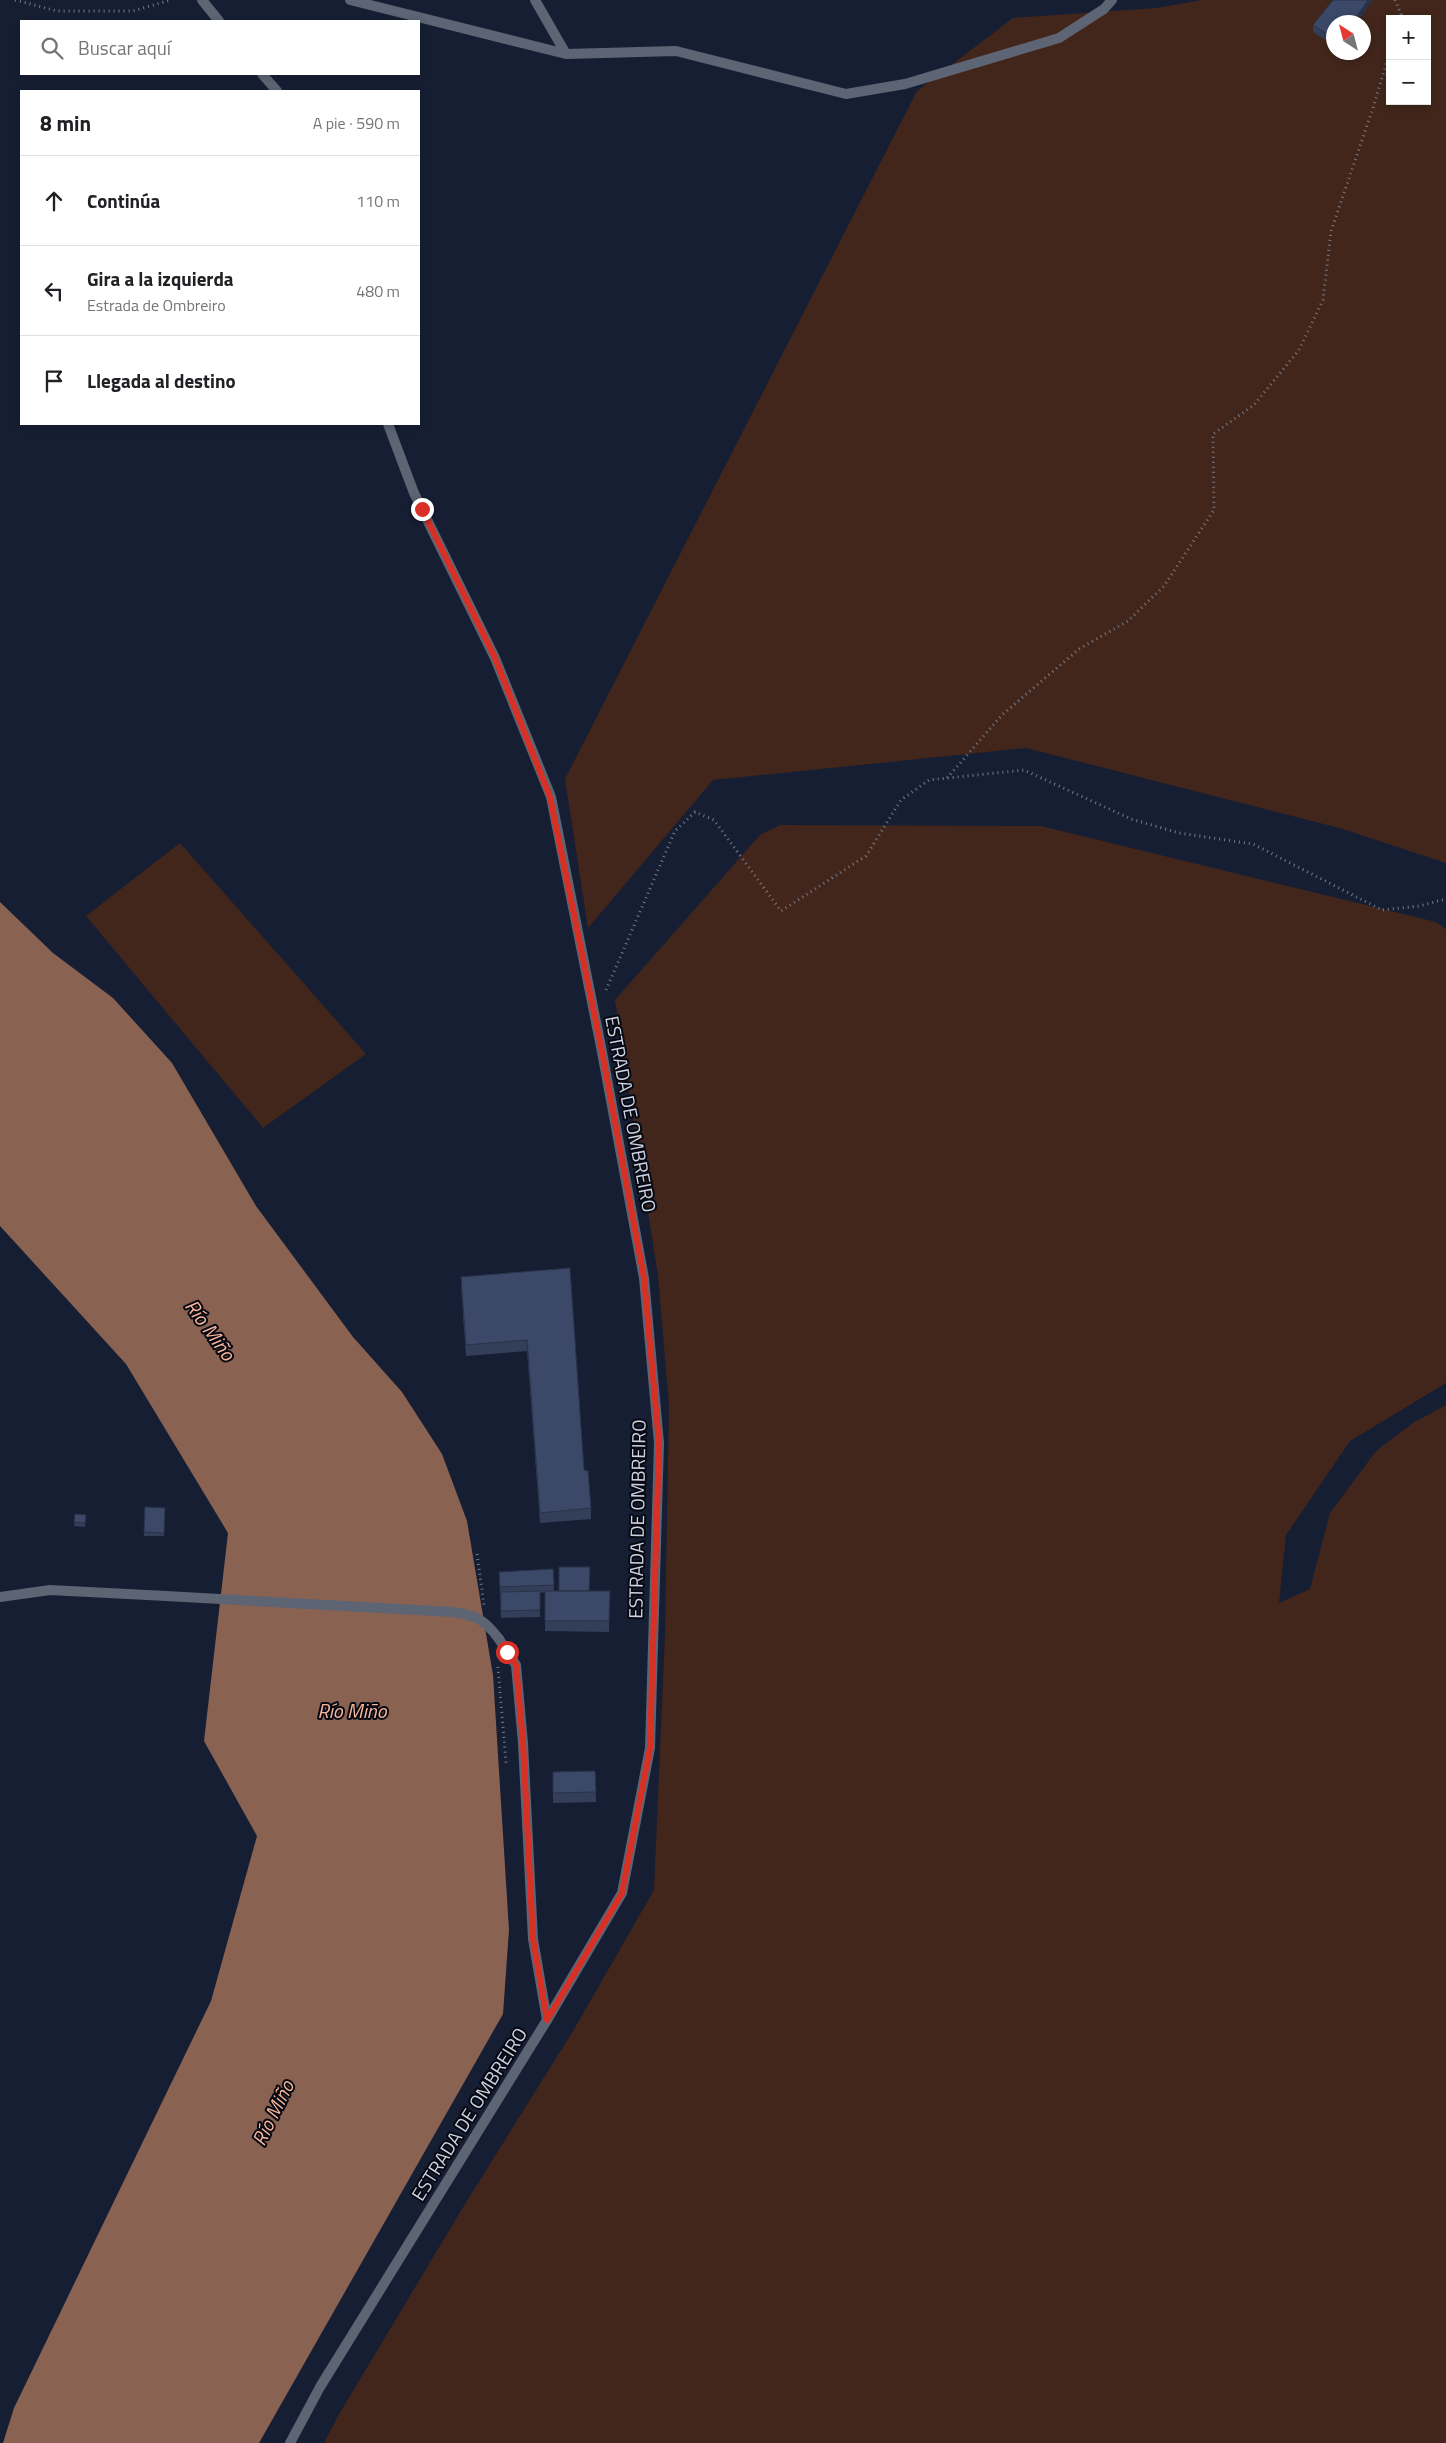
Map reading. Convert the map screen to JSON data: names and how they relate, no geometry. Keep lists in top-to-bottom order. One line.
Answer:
{"streets":{"street":["ESTRADA DE OMBREIRO"]},"water":["Río Miño"],"north":"top left","page":{"map_buttons":["+","−"],"search":"Buscar aquí","heading":["8 min","A pie · 590 m"],"list":[["Continúa","110 m"],["Gira a la izquierda","Estrada de Ombreiro","480 m"],"Llegada al destino"]}}
